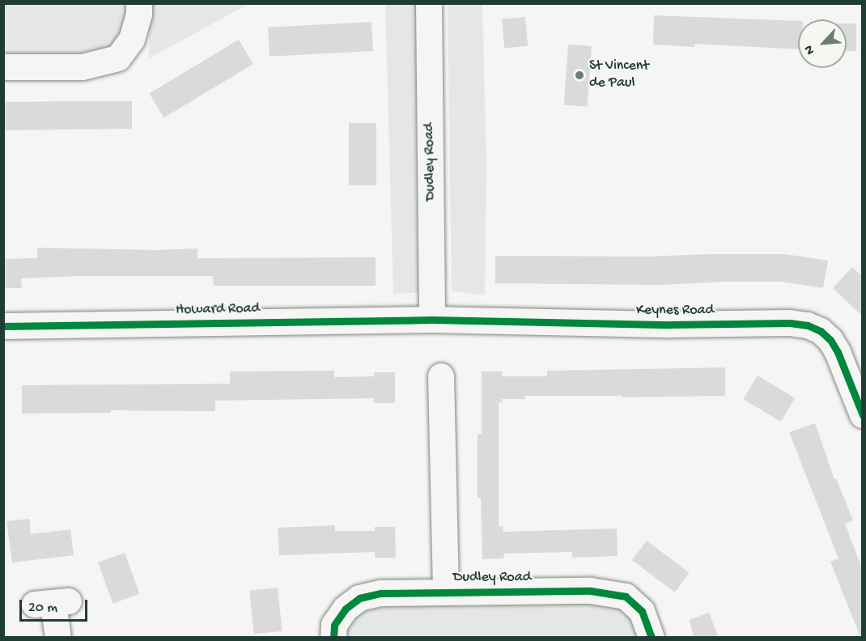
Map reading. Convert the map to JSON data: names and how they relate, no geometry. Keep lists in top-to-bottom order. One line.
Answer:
{"streets":{"street":["Dudley Road","Howard Road","Keynes Road"]},"crossings":[["Dudley Road","Howard Road"],["Dudley Road","Keynes Road"],["Howard Road","Keynes Road"]],"places":["St Vincent de Paul"],"scale_bar":"20 m","north":"bottom left"}
